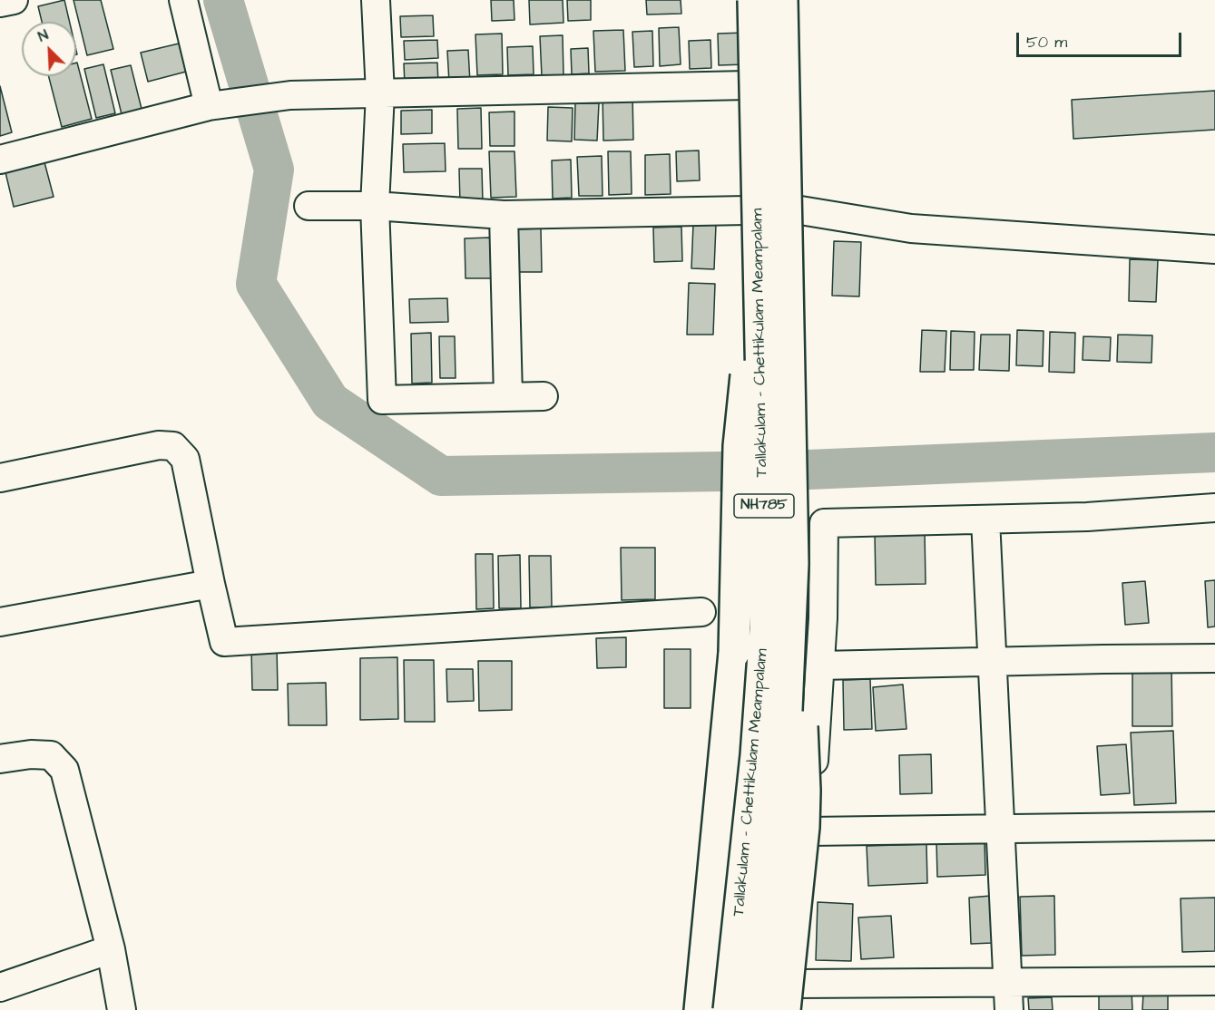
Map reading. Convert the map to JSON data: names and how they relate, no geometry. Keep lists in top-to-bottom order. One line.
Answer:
{"streets":{"highway":["Tallakulam - Chettikulam Meampalam","NH785"]},"scale_bar":"50 m","north":"top left"}
